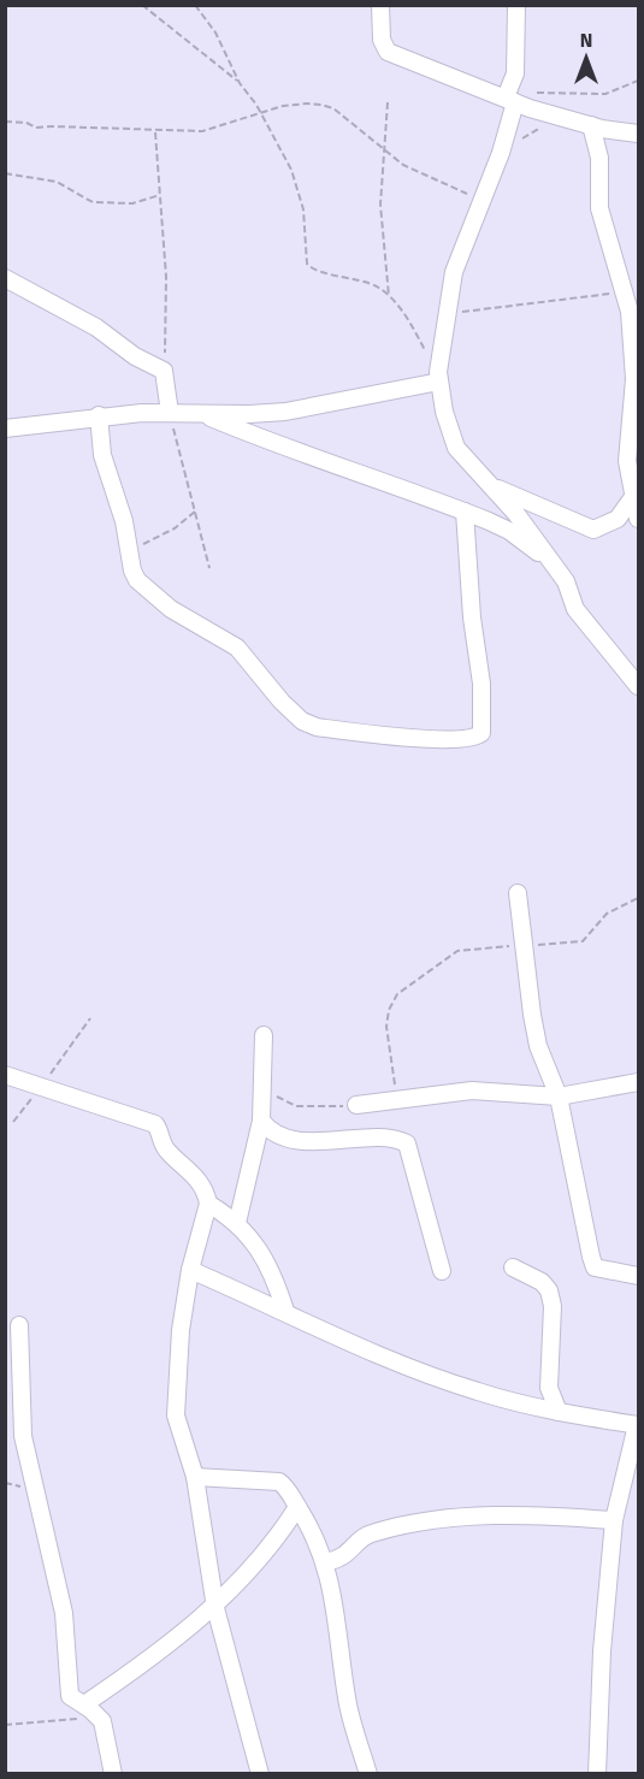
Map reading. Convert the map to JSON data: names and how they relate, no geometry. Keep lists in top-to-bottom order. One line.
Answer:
{"north":"top"}
